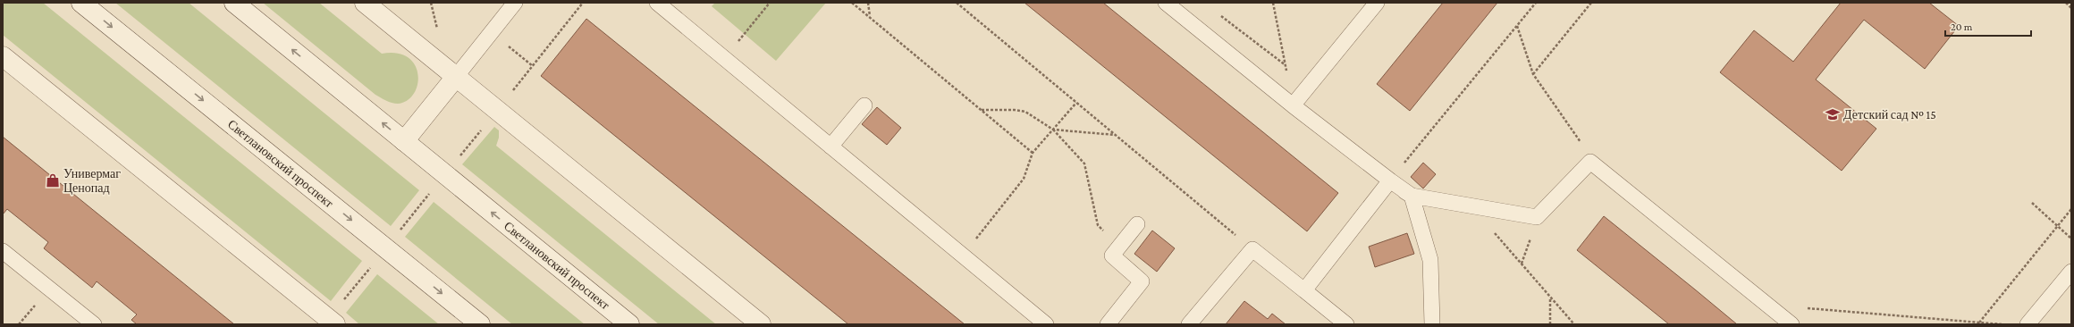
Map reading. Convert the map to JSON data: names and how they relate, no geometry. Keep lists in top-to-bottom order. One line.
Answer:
{"streets":{"main road":["Светлановский проспект"]},"places":{"school or university":["Детский сад № 15"],"shop":["Универмаг Ценопад"]},"scale_bar":"20 m"}
